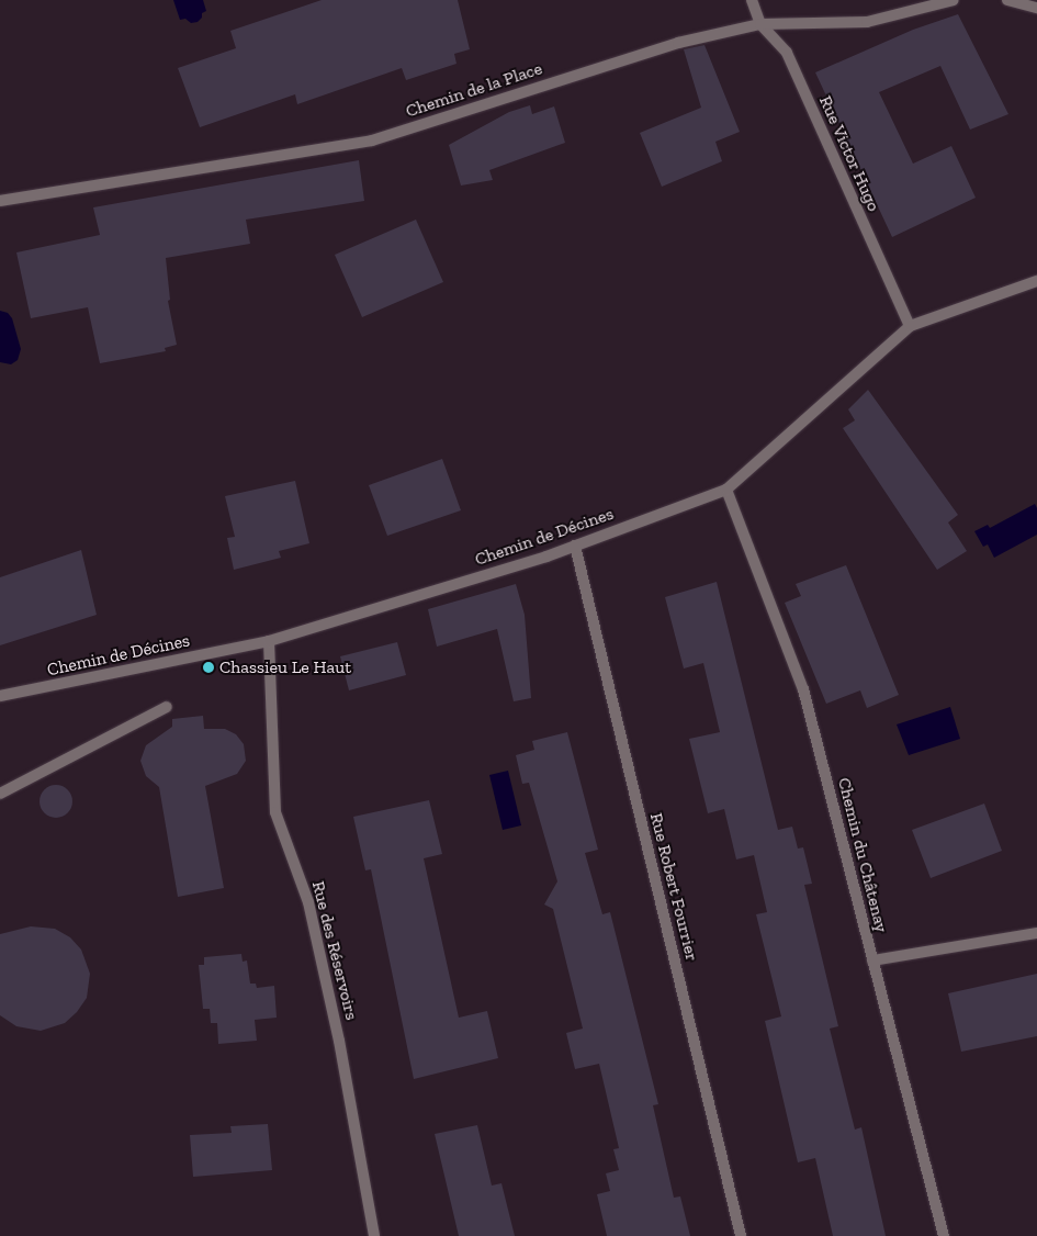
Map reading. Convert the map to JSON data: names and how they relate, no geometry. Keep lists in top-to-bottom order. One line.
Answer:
{"streets":{"street":["Chemin de la Place","Rue Victor Hugo","Chemin de Décines","Chemin du Châtenay","Rue Robert Fourrier","Rue des Réservoirs"]},"crossings":[["Chemin de la Place","Rue Victor Hugo"],["Rue Victor Hugo","Chemin de Décines"],["Chemin de Décines","Chemin du Châtenay"],["Chemin de Décines","Rue Robert Fourrier"],["Chemin de Décines","Rue des Réservoirs"]],"places":["Chassieu Le Haut"]}
